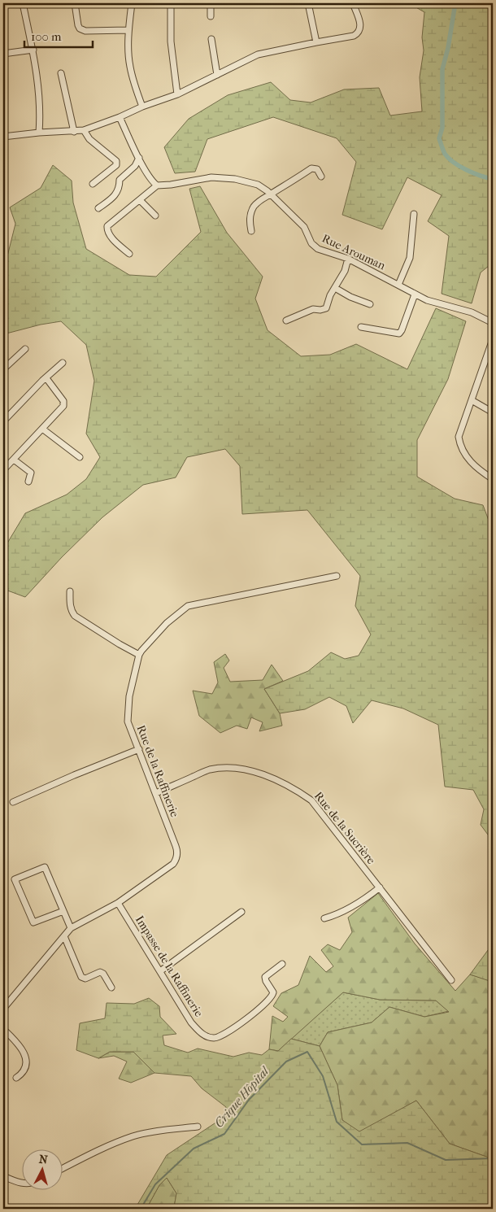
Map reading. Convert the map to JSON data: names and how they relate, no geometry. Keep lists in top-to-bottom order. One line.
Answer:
{"streets":{"street":["Rue Arouman","Rue de la Raffinerie","Rue de la Sucrière","Impasse de la Raffinerie"]},"crossings":[["Rue de la Raffinerie","Rue de la Sucrière"],["Rue de la Raffinerie","Impasse de la Raffinerie"]],"water":["Crique Hôpital"],"scale_bar":"100 m","north":"top"}
